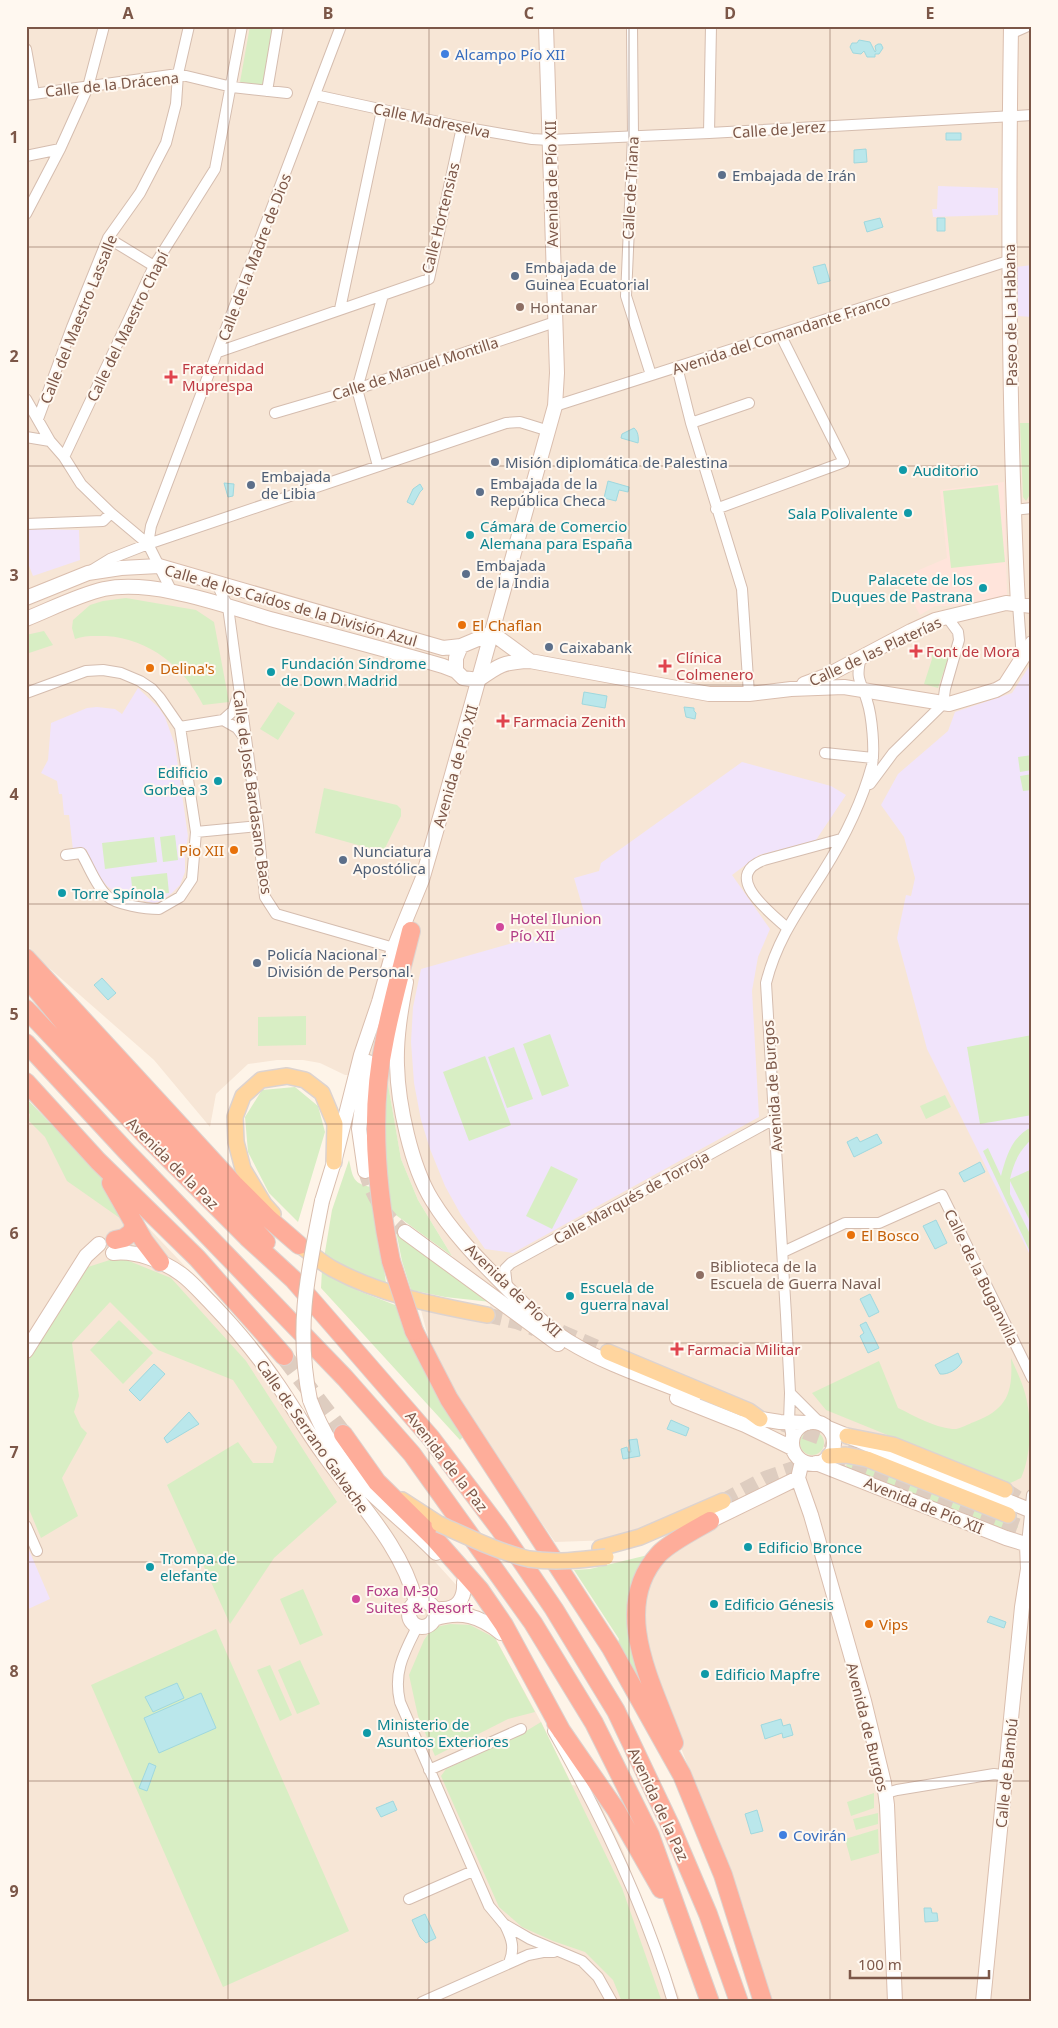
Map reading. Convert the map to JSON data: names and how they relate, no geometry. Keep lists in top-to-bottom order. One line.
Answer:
{"streets":{"highway":["Avenida de la Paz"],"main road":["Avenida de Pío XII","Paseo de La Habana","Calle de los Caídos de la División Azul","Calle de las Platerías","Avenida de Burgos","Calle de Serrano Galvache","Calle de Bambú"],"street":["Calle de la Drácena","Calle Madreselva","Calle de Jerez","Calle de Triana","Calle Hortensias","Calle de la Madre de Dios","Calle del Maestro Lassalle","Calle del Maestro Chapí","Avenida del Comandante Franco","Calle de Manuel Montilla","Calle de José Bardasano Baos","Calle Marqués de Torroja","Calle de la Buganvilla"]},"crossings":[["Calle de la Drácena","Calle del Maestro Lassalle"],["Calle de la Drácena","Calle del Maestro Chapí"],["Calle Madreselva","Calle de Jerez"],["Calle Madreselva","Avenida de Pío XII"],["Calle Madreselva","Calle Hortensias"],["Calle Madreselva","Calle de la Madre de Dios"],["Calle de Jerez","Avenida de Pío XII"],["Calle de Jerez","Calle de Triana"],["Calle de Jerez","Paseo de La Habana"],["Avenida de Pío XII","Avenida del Comandante Franco"],["Avenida de Pío XII","Calle de Manuel Montilla"],["Avenida de Pío XII","Calle de José Bardasano Baos"],["Avenida de Pío XII","Avenida de Burgos"],["Avenida de Pío XII","Calle Marqués de Torroja"],["Avenida de Pío XII","Calle de Bambú"],["Calle de Triana","Avenida del Comandante Franco"],["Calle Hortensias","Calle de la Madre de Dios"],["Paseo de La Habana","Avenida del Comandante Franco"],["Paseo de La Habana","Calle de las Platerías"],["Calle de los Caídos de la División Azul","Calle de José Bardasano Baos"],["Avenida de Burgos","Calle Marqués de Torroja"],["Avenida de Burgos","Calle de la Buganvilla"]],"places":{"other":["Alcampo Pío XII","Embajada de Irán","Embajada de Guinea Ecuatorial","Hontanar","Misión diplomática de Palestina","Auditorio","Embajada de Libia","Embajada de la República Checa","Sala Polivalente","Cámara de Comercio Alemana para España","Embajada de la India","Palacete de los Duques de Pastrana","El Chaflan","Caixabank","Delina's","Fundación Síndrome de Down Madrid","Edificio Gorbea 3","Pio XII","Nunciatura Apostólica","Torre Spínola","Hotel Ilunion Pío XII","Policía Nacional - División de Personal.","El Bosco","Biblioteca de la Escuela de Guerra Naval","Escuela de guerra naval","Edificio Bronce","Trompa de elefante","Foxa M-30 Suites & Resort","Edificio Génesis","Vips","Edificio Mapfre","Ministerio de Asuntos Exteriores","Covirán"],"health":["Fraternidad Muprespa","Font de Mora","Clínica Colmenero","Farmacia Zenith","Farmacia Militar"]},"scale_bar":"100 m","grid":{"columns":["A","B","C","D","E"],"rows":["1","2","3","4","5","6","7","8","9"]}}
